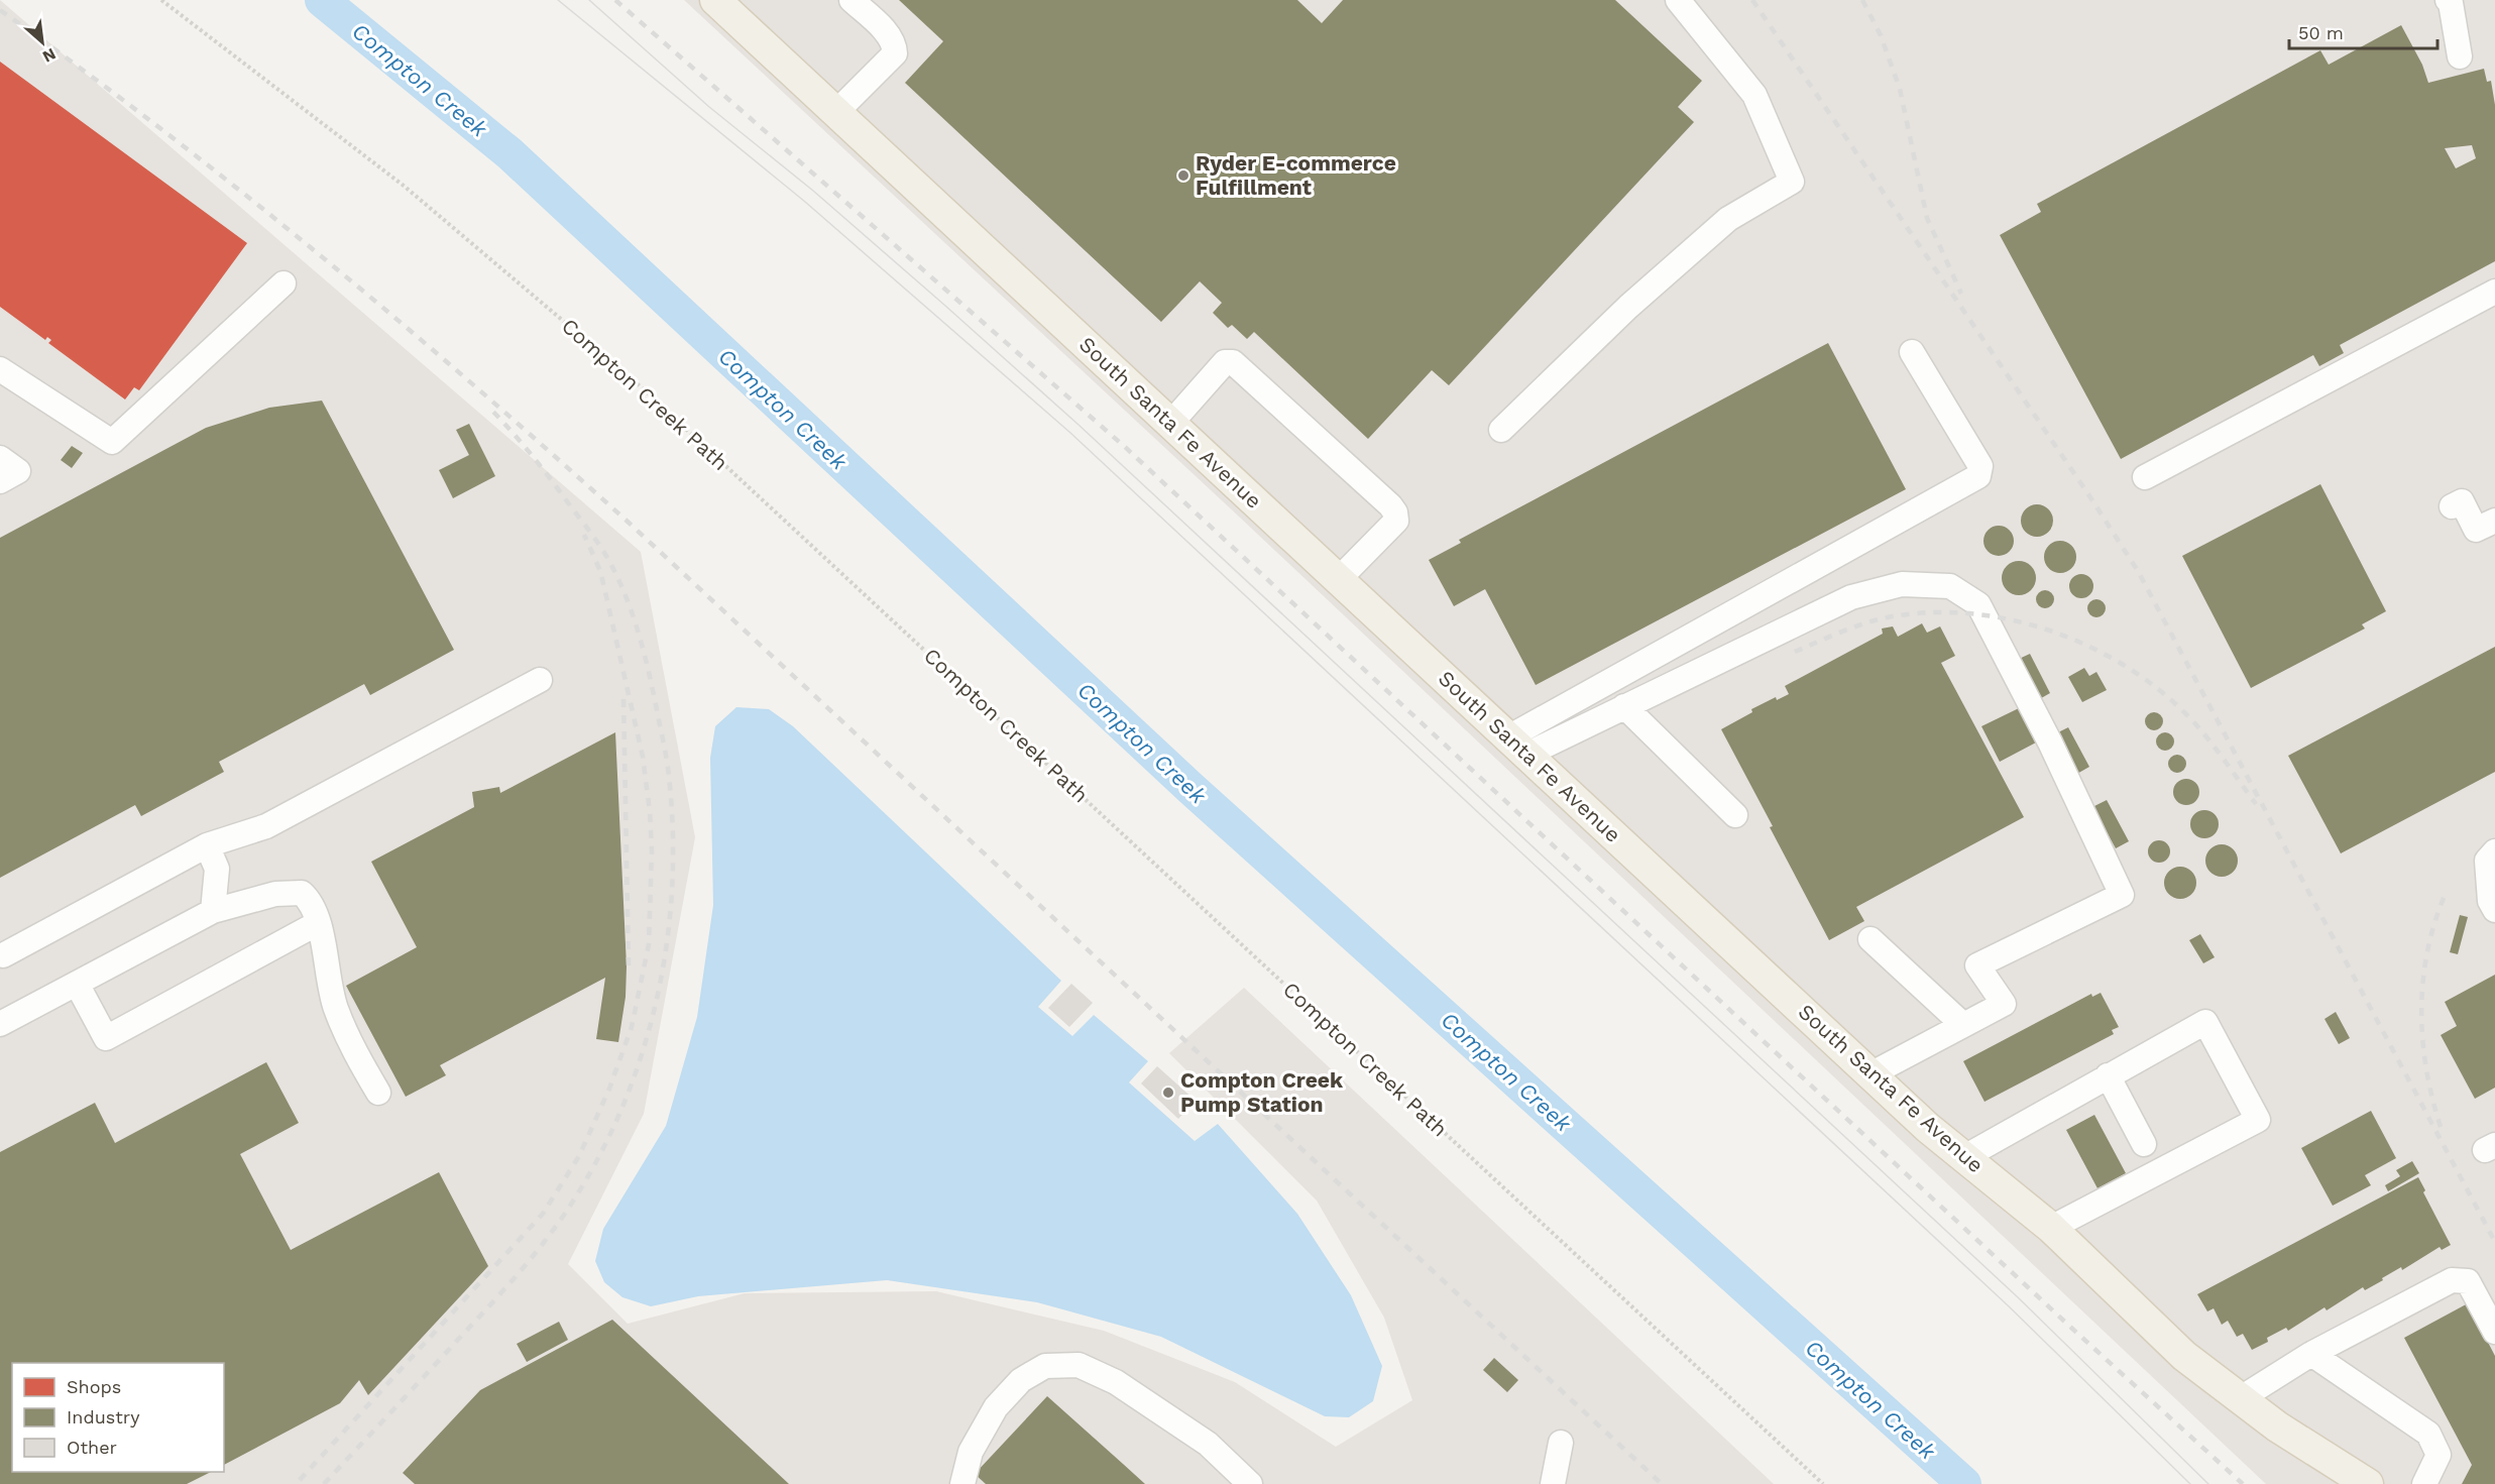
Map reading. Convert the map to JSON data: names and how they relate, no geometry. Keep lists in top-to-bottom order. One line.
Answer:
{"streets":{"main road":["South Santa Fe Avenue"],"path":["Compton Creek Path"]},"water":["Compton Creek"],"places":["Ryder E-commerce Fulfillment","Compton Creek Pump Station"],"legend":["Shops","Industry","Other"],"scale_bar":"50 m","north":"bottom right"}
